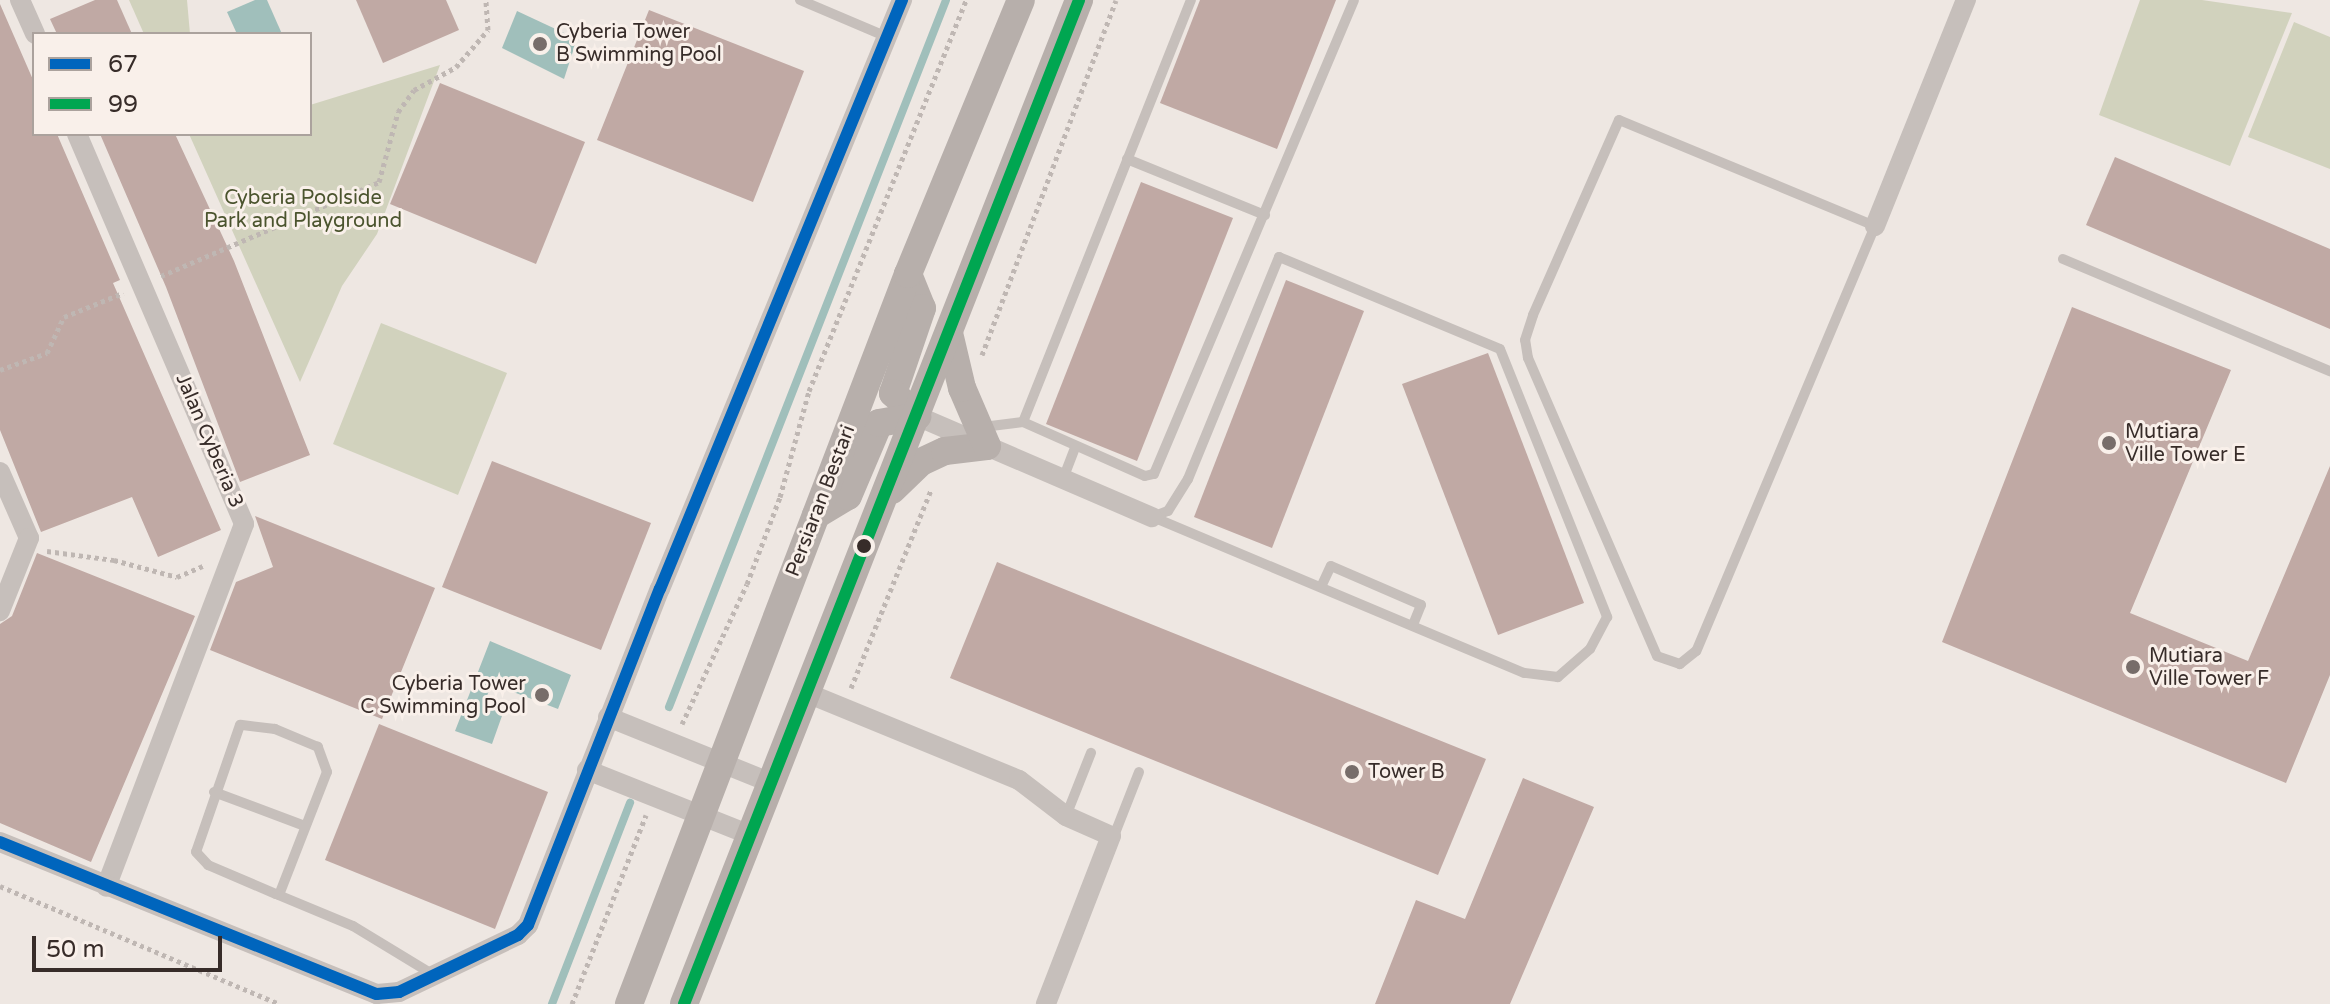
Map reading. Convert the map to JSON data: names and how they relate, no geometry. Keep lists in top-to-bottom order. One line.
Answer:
{"streets":{"main road":["Persiaran Bestari"],"street":["Jalan Cyberia 3"]},"parks":["Cyberia Poolside Park and Playground"],"places":["Cyberia Tower B Swimming Pool","Mutiara Ville Tower E","Mutiara Ville Tower F","Cyberia Tower C Swimming Pool","Tower B"],"lines":["transit line 67","transit line 99"],"legend":["67","99"],"scale_bar":"50 m"}
